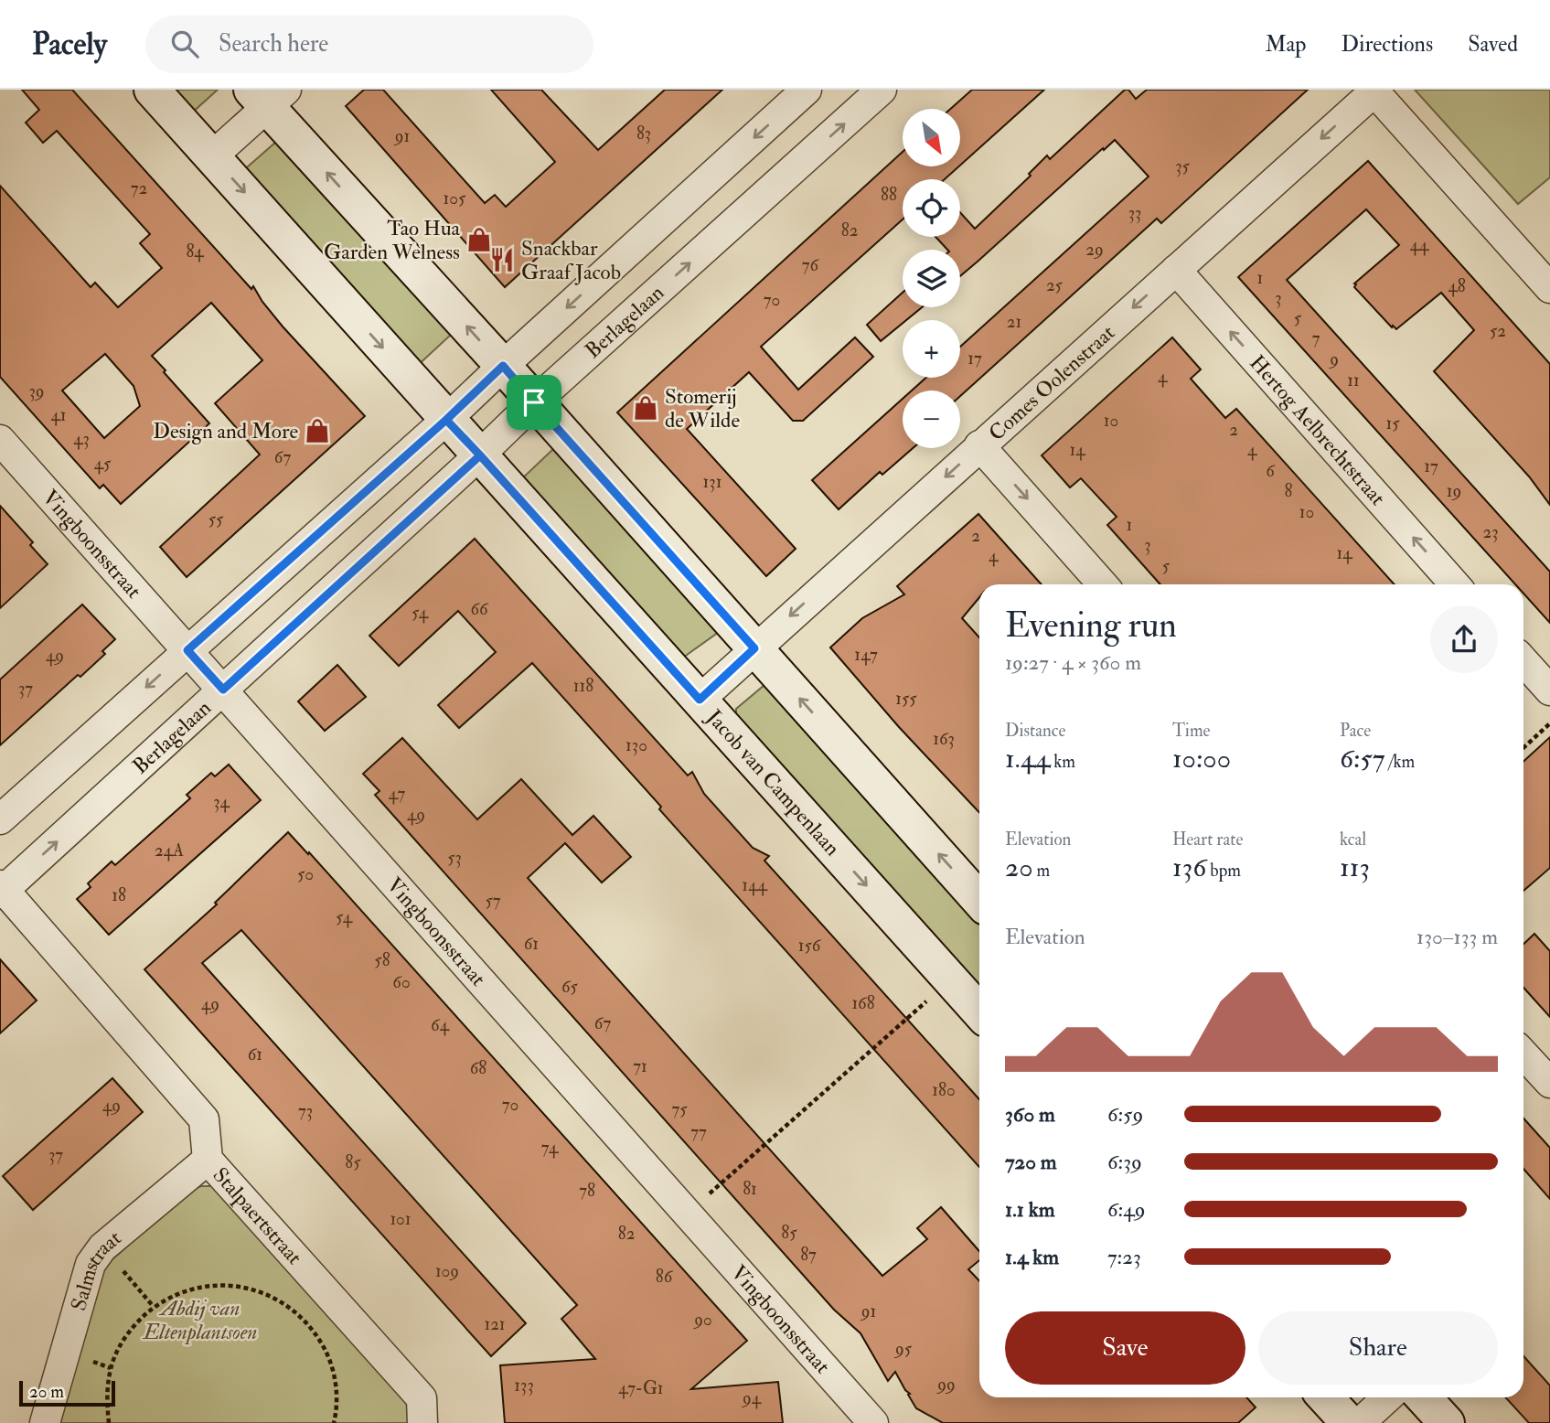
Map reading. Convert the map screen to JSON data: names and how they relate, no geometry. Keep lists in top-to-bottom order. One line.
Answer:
{"streets":{"street":["Berlagelaan","Comes Oolenstraat","Hertog Aelbrechtstraat","Vingboonsstraat","Jacob van Campenlaan","Stalpaertstraat","Salmstraat"]},"crossings":[["Berlagelaan","Vingboonsstraat"],["Berlagelaan","Jacob van Campenlaan"],["Berlagelaan","Stalpaertstraat"],["Comes Oolenstraat","Hertog Aelbrechtstraat"],["Comes Oolenstraat","Jacob van Campenlaan"],["Stalpaertstraat","Salmstraat"]],"one_way":["Comes Oolenstraat","Hertog Aelbrechtstraat"],"parks":["Abdij van Eltenplantsoen"],"places":{"shop":["Tao Hua Garden Welness","Stomerij de Wilde","Design and More"],"restaurant":["Snackbar Graaf Jacob"]},"house_numbers":["83","91","35","72","88","105","33","82","44","29","84","76","1","25","48","3","70","5","21","52","7","17","9","4","11","39","41","10","15","2","43","14","4","67","45","17","6","131","8","19","10","55","1","23","2","3","14","4","5","66","54","147","49","118","37","155","163","130","47","34","49","24A","53","50","144","18","57","54","61","156","58","60","65","168","49","67","64","61","71","68","180","70","49","75","73","77","74","37","85","81","78","101","85","82","87","109","86","91","90","121","95","99","133","47-G1","94"],"scale_bar":"20 m","north":"bottom right","page":{"header":"Pacely","search":"Search here","nav":["Map","Directions","Saved"],"map_buttons":["+","−"],"heading":["Evening run","19:27 · 4 × 360 m"],"stats":[["Distance","1.44 km"],["Time","10:00"],["Pace","6:57 /km"],["Elevation","20 m"],["Heart rate","136 bpm"],["kcal","113"]],"chart":["Elevation","130–133 m"],"list":[{"name":"360 m","note":"6:59"},{"name":"720 m","note":"6:39"},{"name":"1.1 km","note":"6:49"},{"name":"1.4 km","note":"7:23"}],"buttons":["Save","Share"],"scale":"20 m"}}
